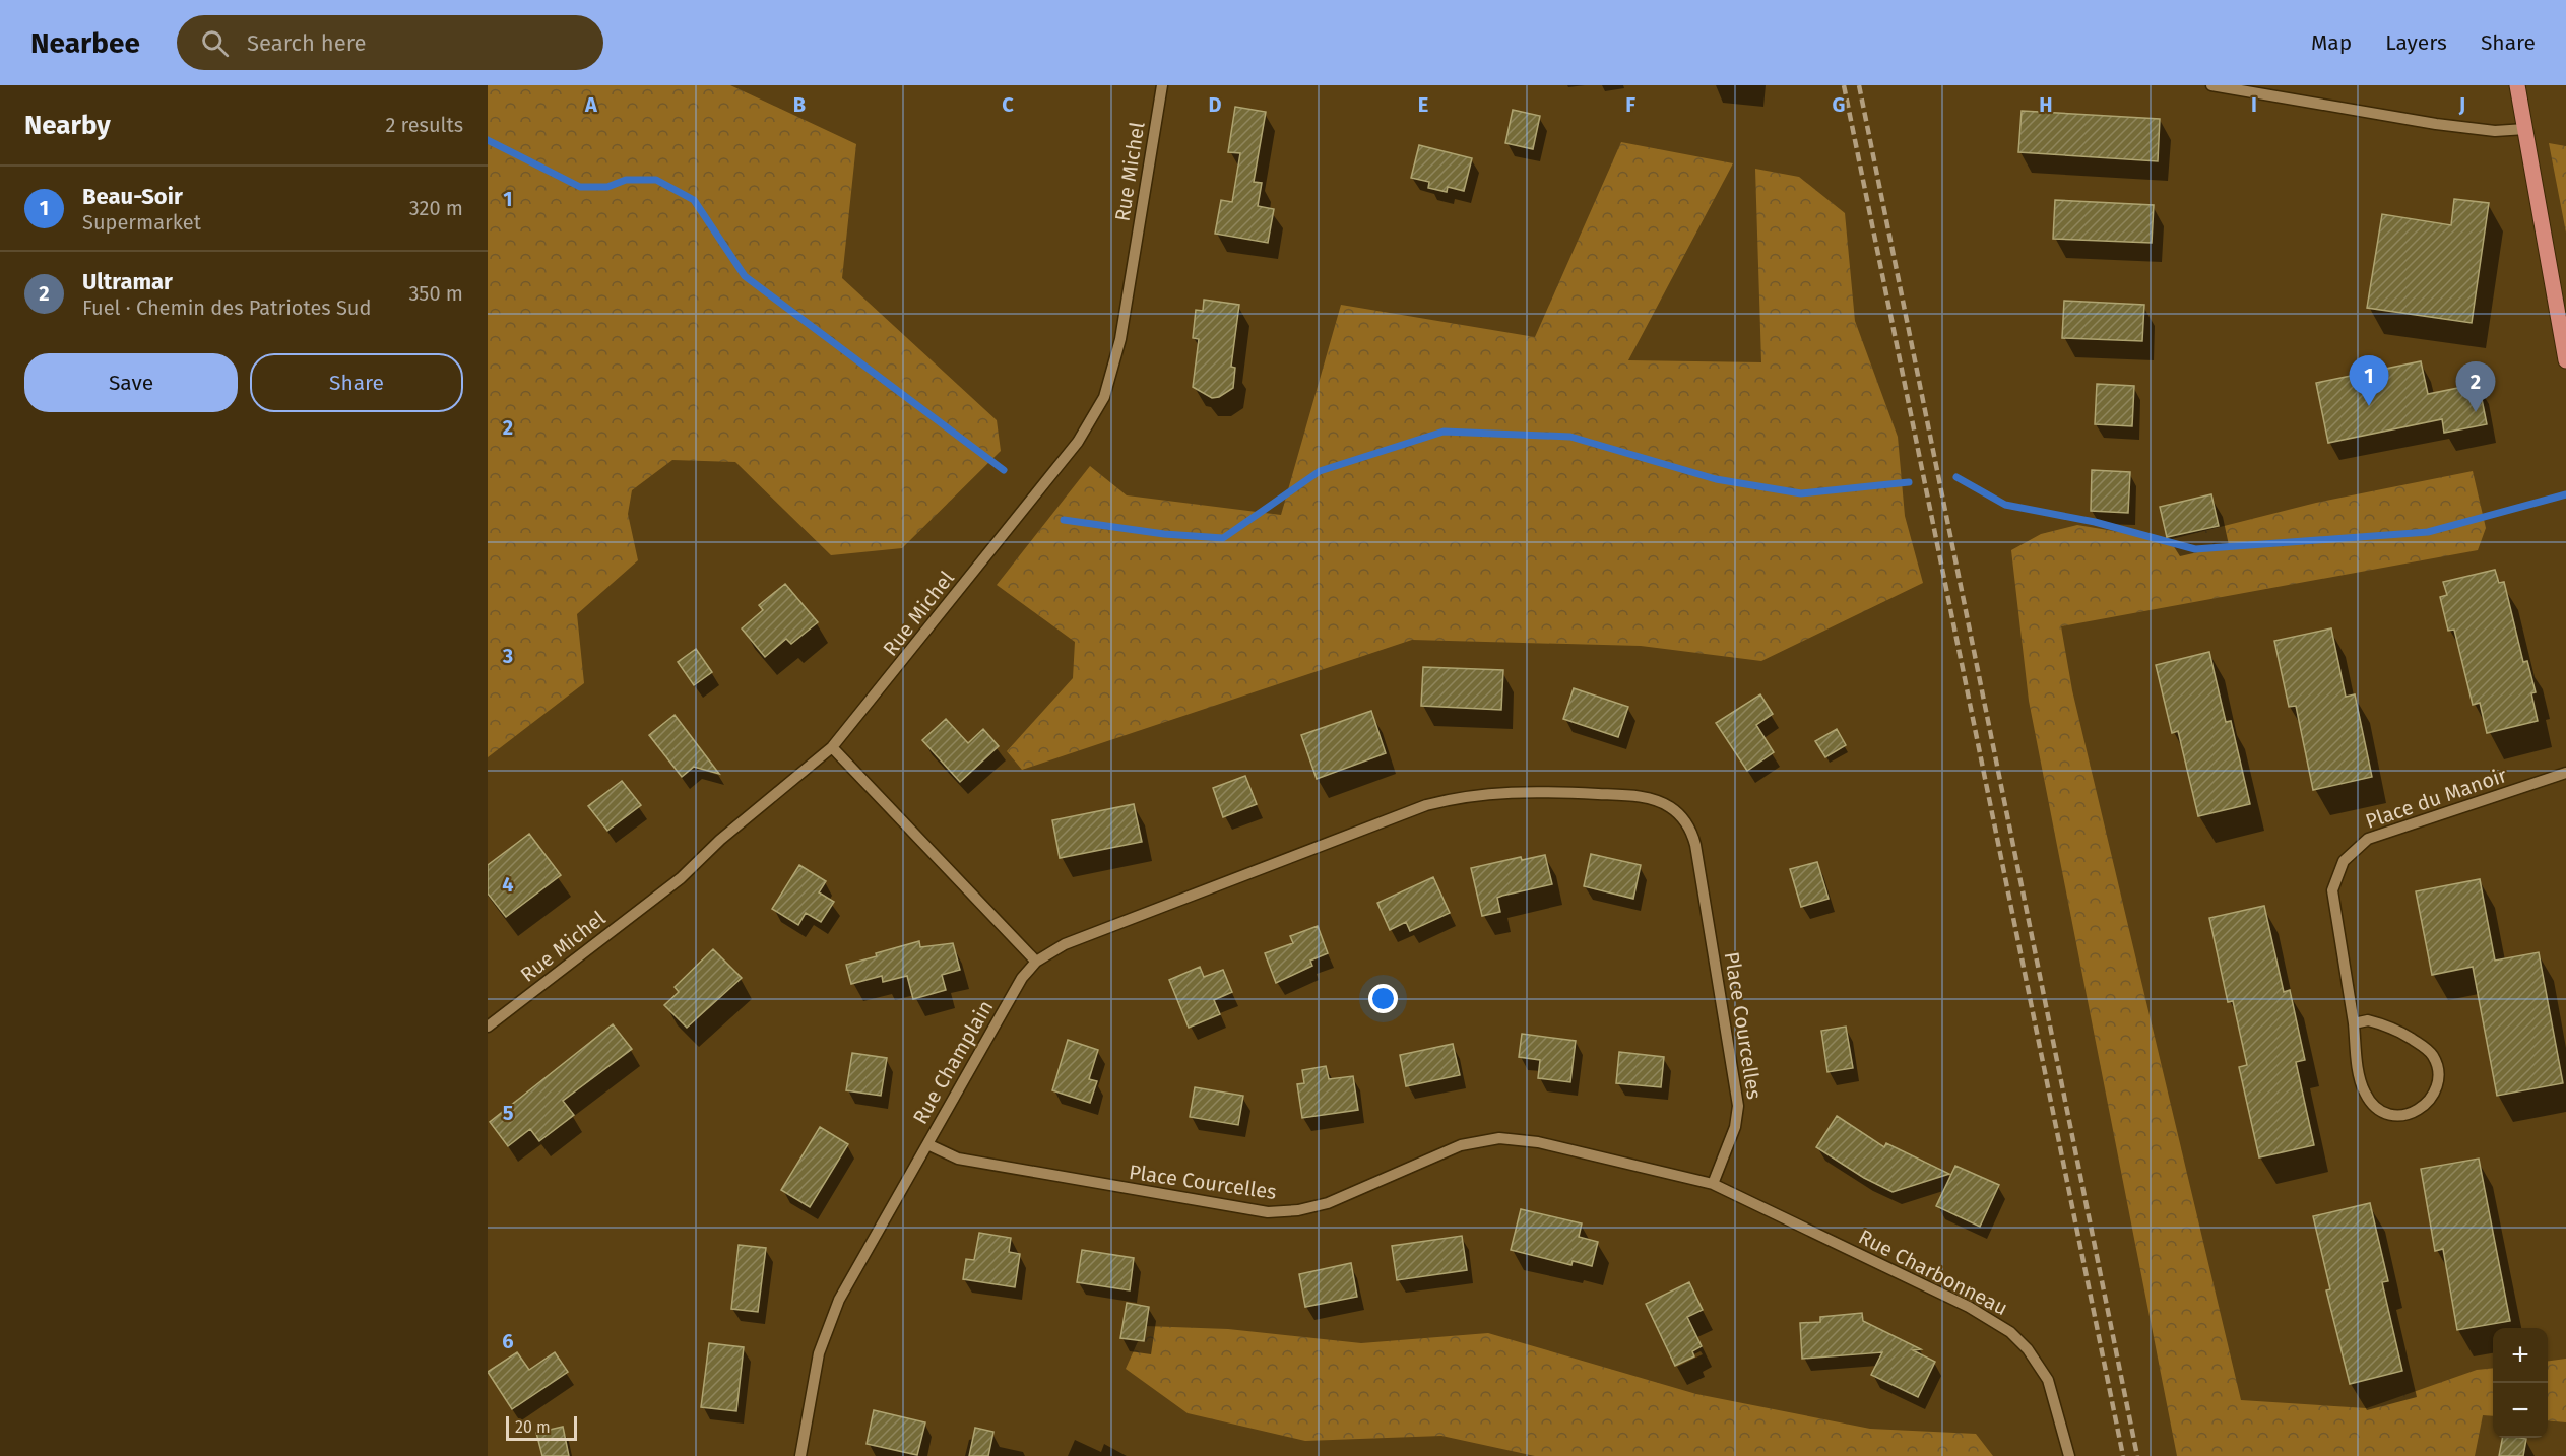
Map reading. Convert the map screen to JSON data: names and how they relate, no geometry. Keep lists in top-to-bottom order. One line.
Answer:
{"streets":{"street":["Rue Michel","Place du Manoir","Place Courcelles","Rue Champlain","Rue Charbonneau"]},"crossings":[["Place Courcelles","Rue Champlain"],["Place Courcelles","Rue Charbonneau"]],"scale_bar":"20 m","page":{"header":"Nearbee","search":"Search here","nav":["Map","Layers","Share"],"heading":["Nearby","2 results"],"list":[{"mark":"1","name":"Beau-Soir","note":"Supermarket","value":"320 m"},{"mark":"2","name":"Ultramar","note":"Fuel · Chemin des Patriotes Sud","value":"350 m"}],"buttons":["Save","Share"],"pins":["1","2"],"map_buttons":["+","−"],"scale":"20 m"},"grid":{"columns":["A","B","C","D","E","F","G","H","I","J"],"rows":["1","2","3","4","5","6"]}}
